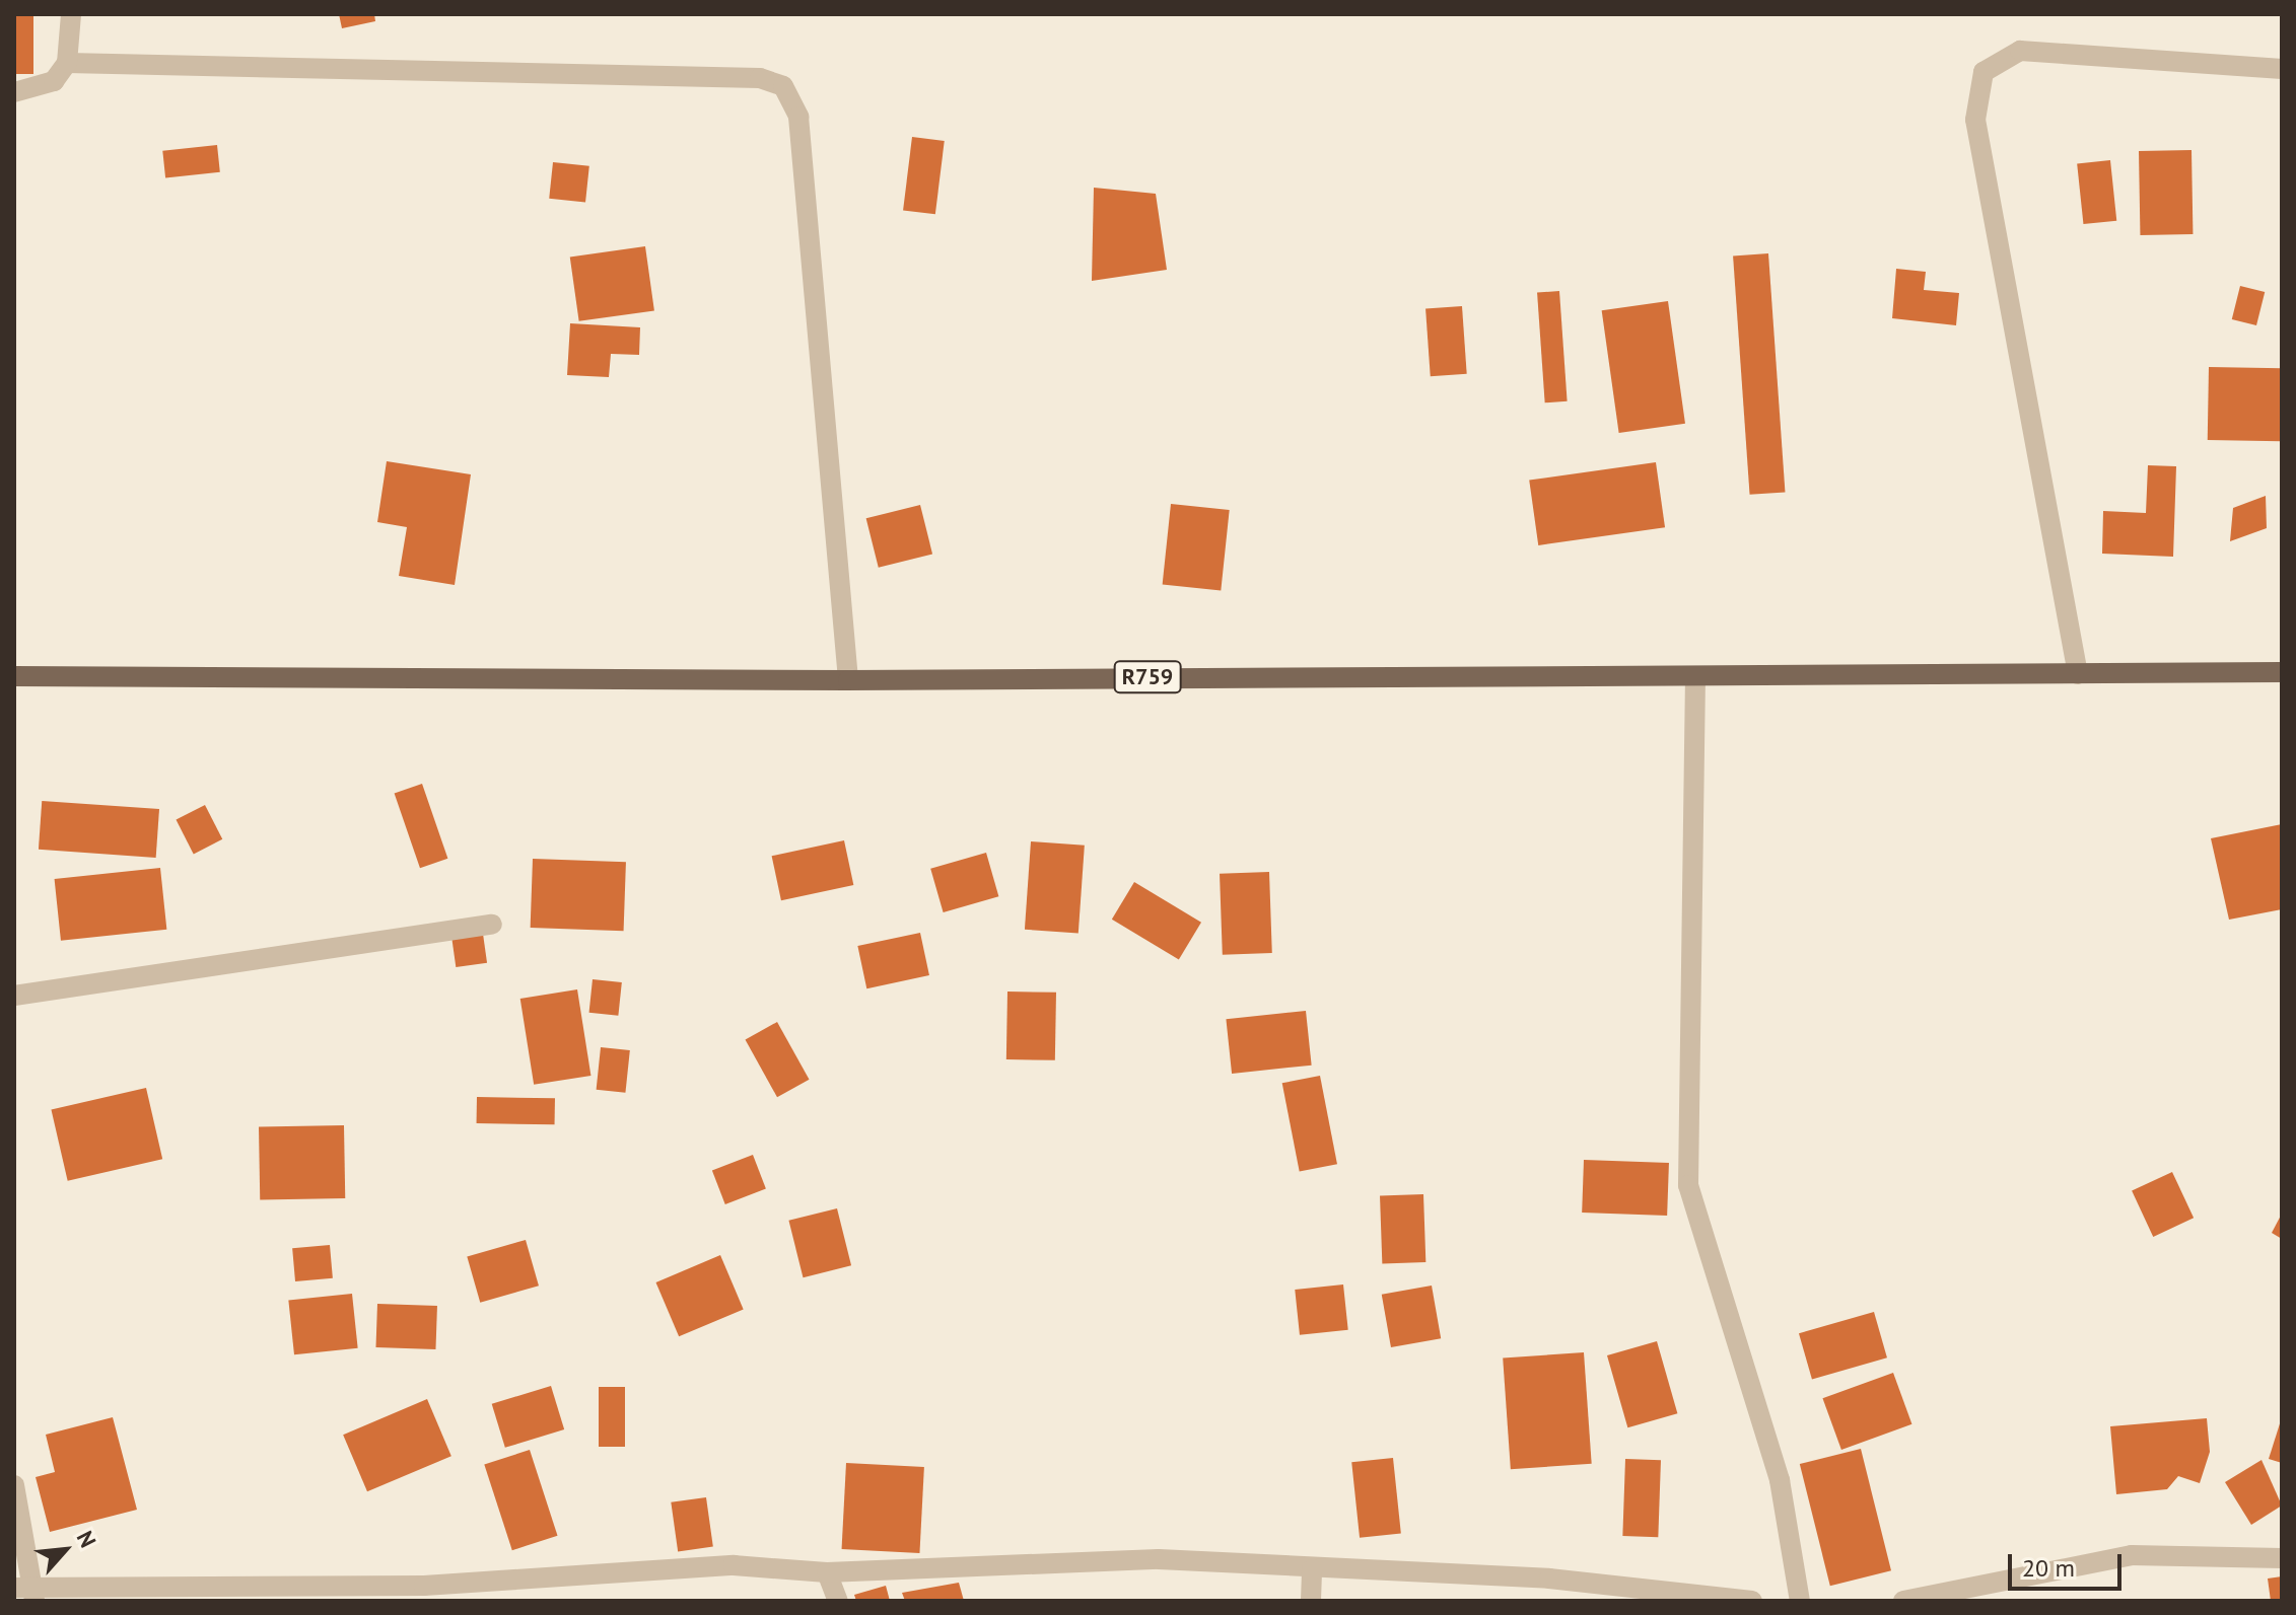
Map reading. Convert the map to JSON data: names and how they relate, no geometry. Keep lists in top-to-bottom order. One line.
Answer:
{"streets":{"main road":["R759"]},"scale_bar":"20 m","north":"top right"}
